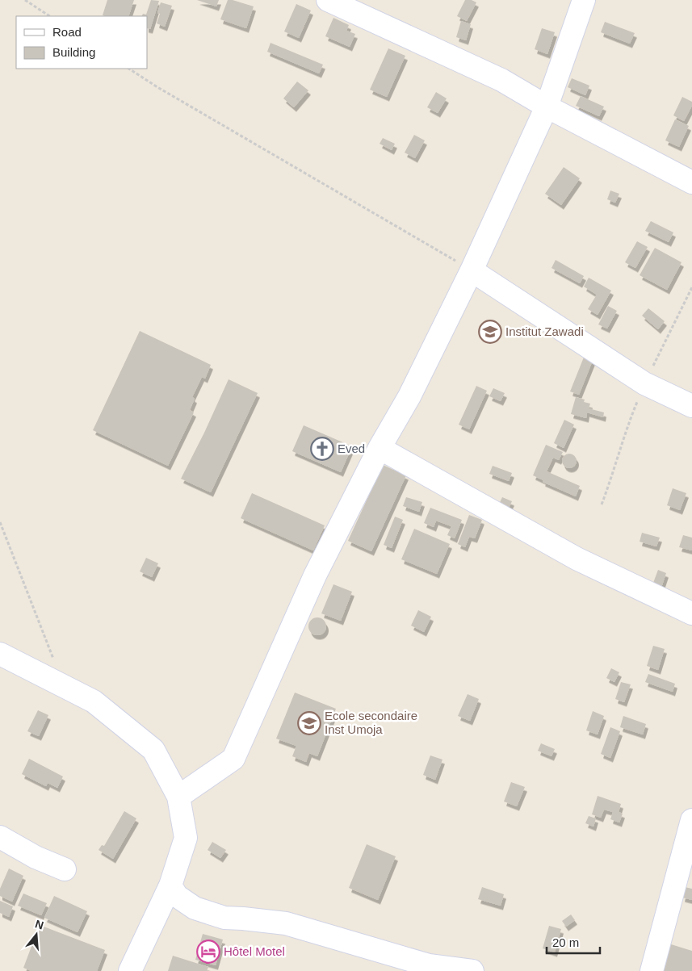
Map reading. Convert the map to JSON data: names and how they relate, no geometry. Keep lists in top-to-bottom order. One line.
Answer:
{"places":{"school or university":["Institut Zawadi","Ecole secondaire Inst Umoja"],"church":["Eved"],"hotel":["Hôtel Motel"]},"legend":["Road","Building"],"scale_bar":"20 m","north":"top"}
